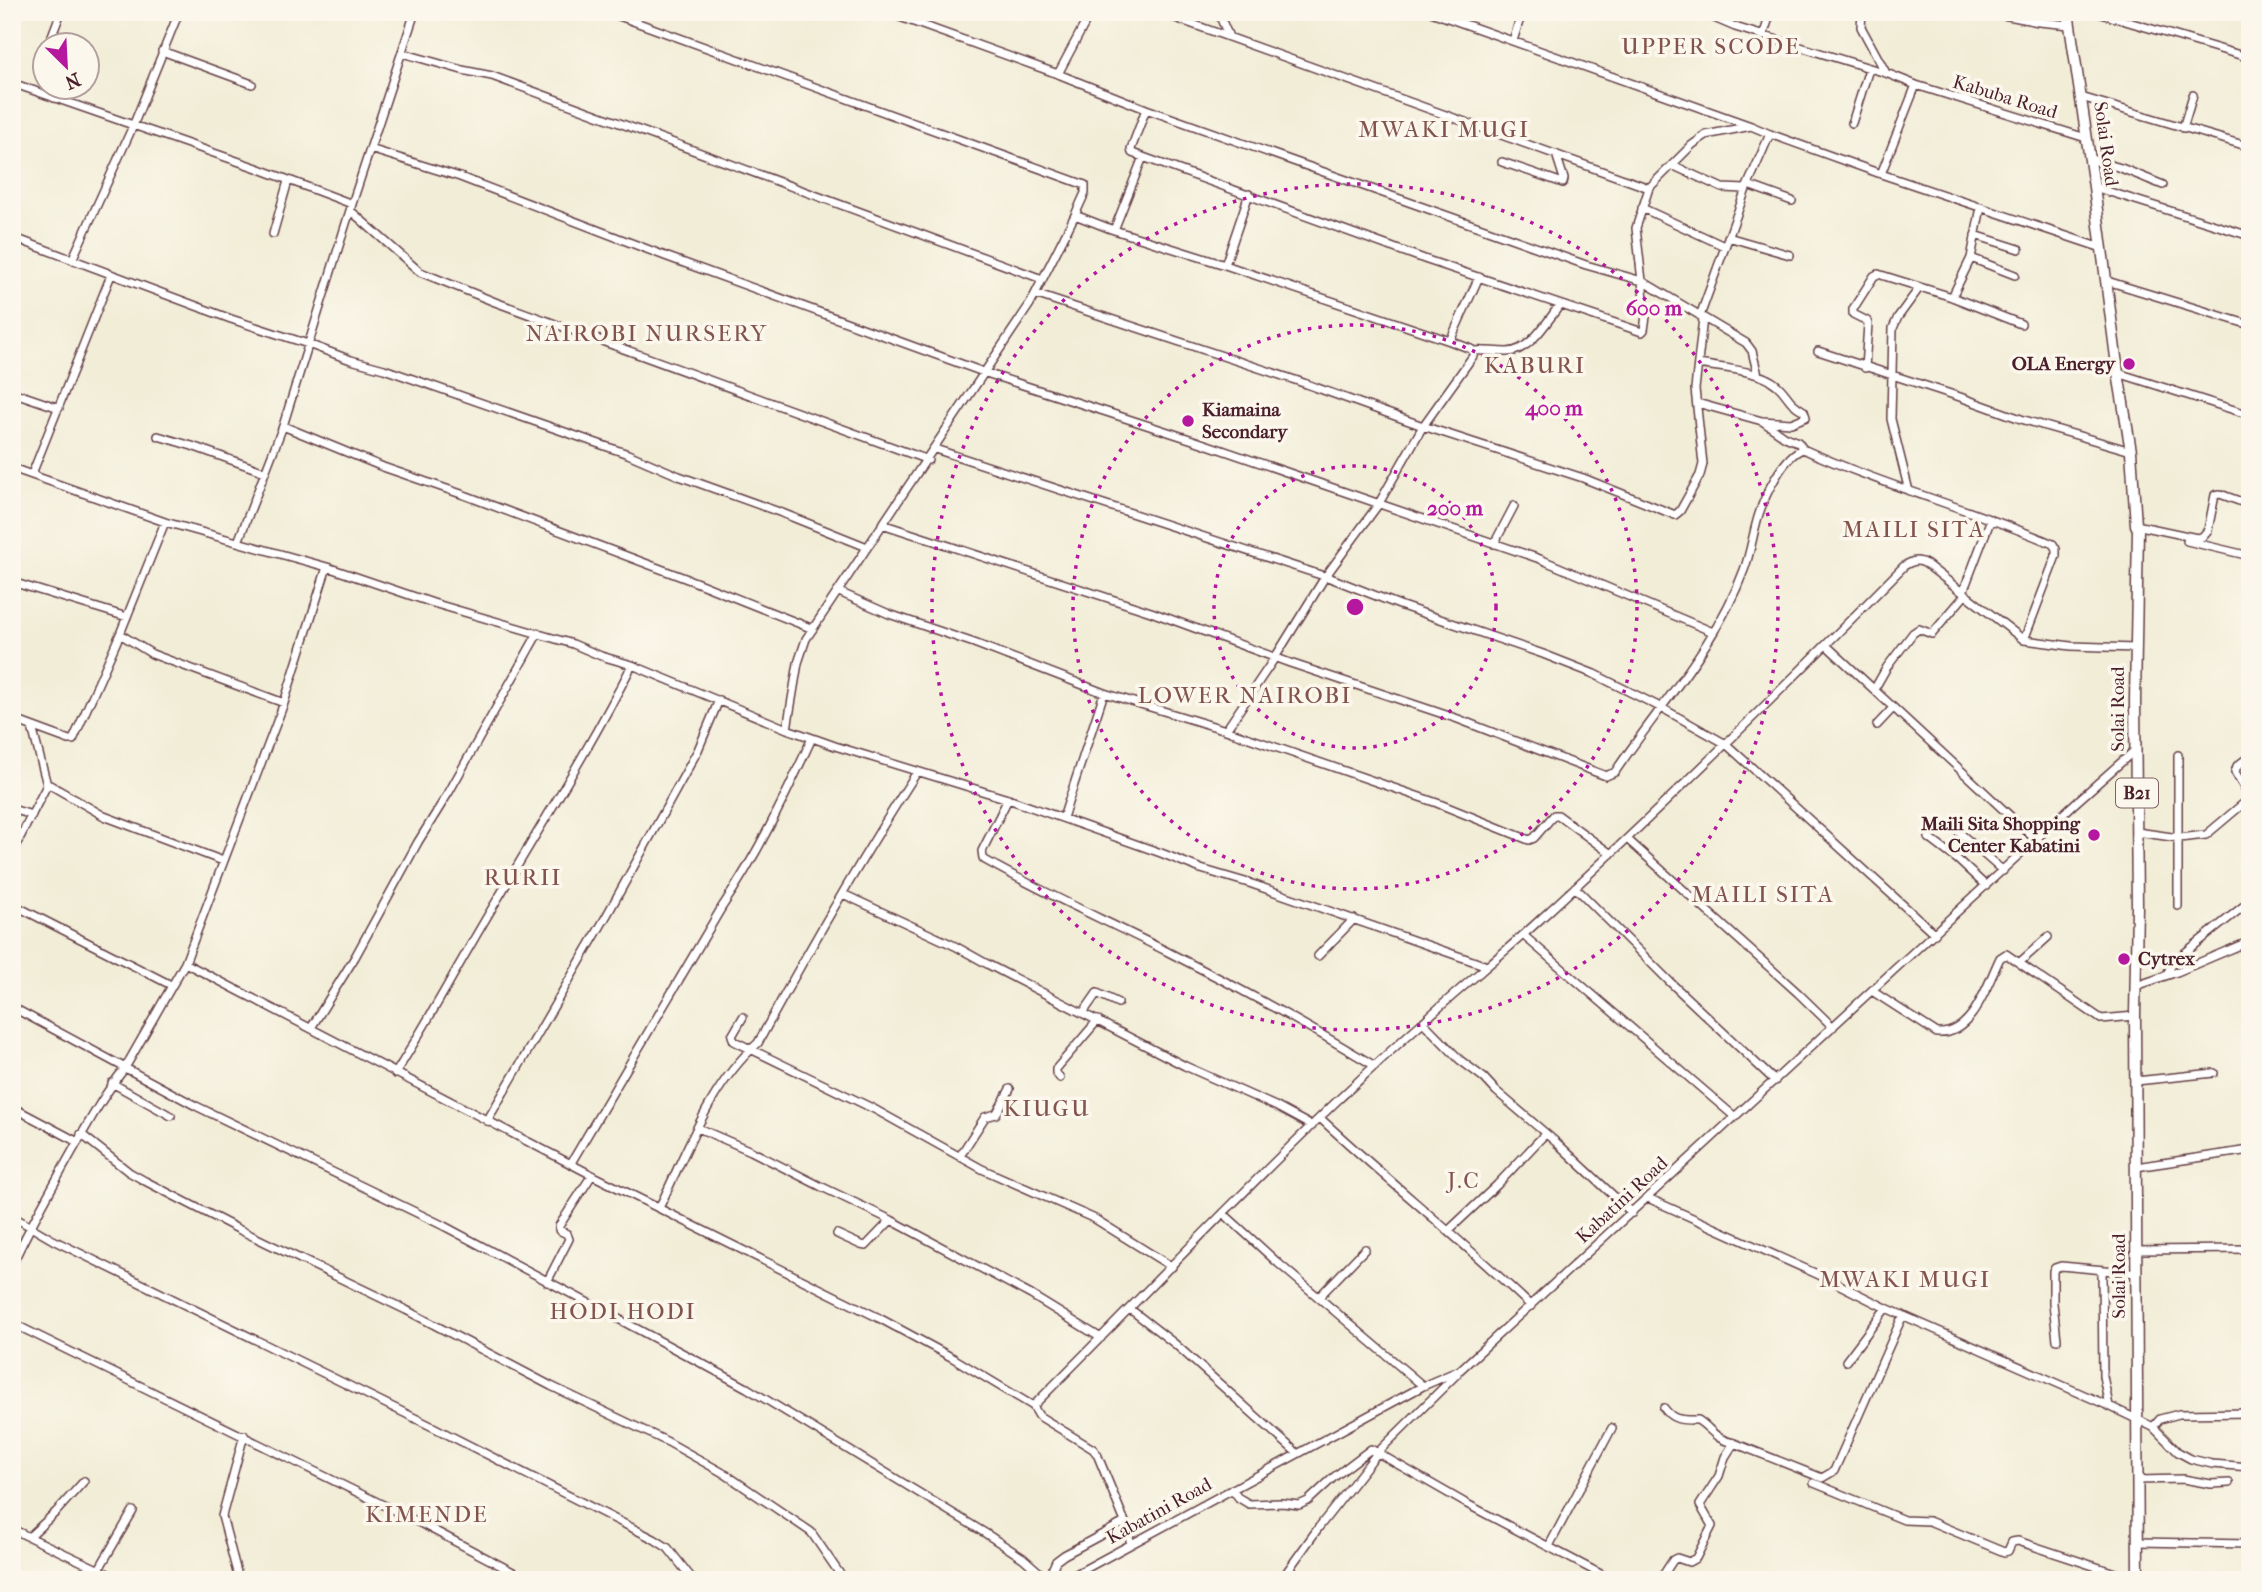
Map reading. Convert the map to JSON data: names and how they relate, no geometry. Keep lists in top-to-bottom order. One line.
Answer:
{"streets":{"highway":["Solai Road","B21"],"street":["Kabuba Road","Kabatini Road"]},"crossings":[["Kabuba Road","Solai Road"],["Solai Road","Kabatini Road"]],"districts":["UPPER SCODE","MWAKI MUGI","NAIROBI NURSERY","KABURI","MAILI SITA","LOWER NAIROBI","RURII","MAILI SITA","KIUGU","J.C","MWAKI MUGI","HODI HODI","KIMENDE"],"places":["OLA Energy","Kiamaina Secondary","Maili Sita Shopping Center Kabatini","Cytrex"],"north":"bottom right","rings":["600 m","400 m","200 m"]}
